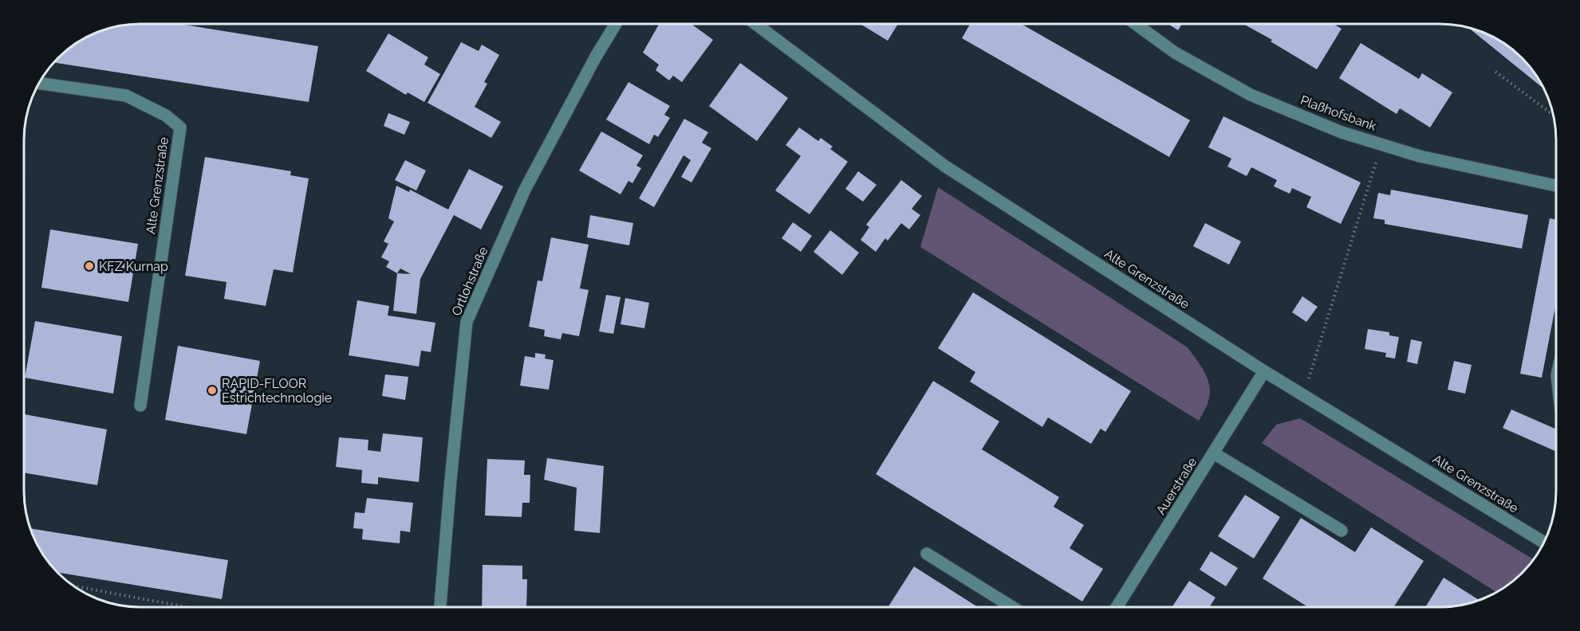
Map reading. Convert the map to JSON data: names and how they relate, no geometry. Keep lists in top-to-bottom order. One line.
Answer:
{"streets":{"street":["Plaßhofsbank","Alte Grenzstraße","Ortlohstraße","Auerstraße"]},"crossings":[["Alte Grenzstraße","Auerstraße"]],"places":["KFZ Kurnap","RAPID-FLOOR Estrichtechnologie"]}
